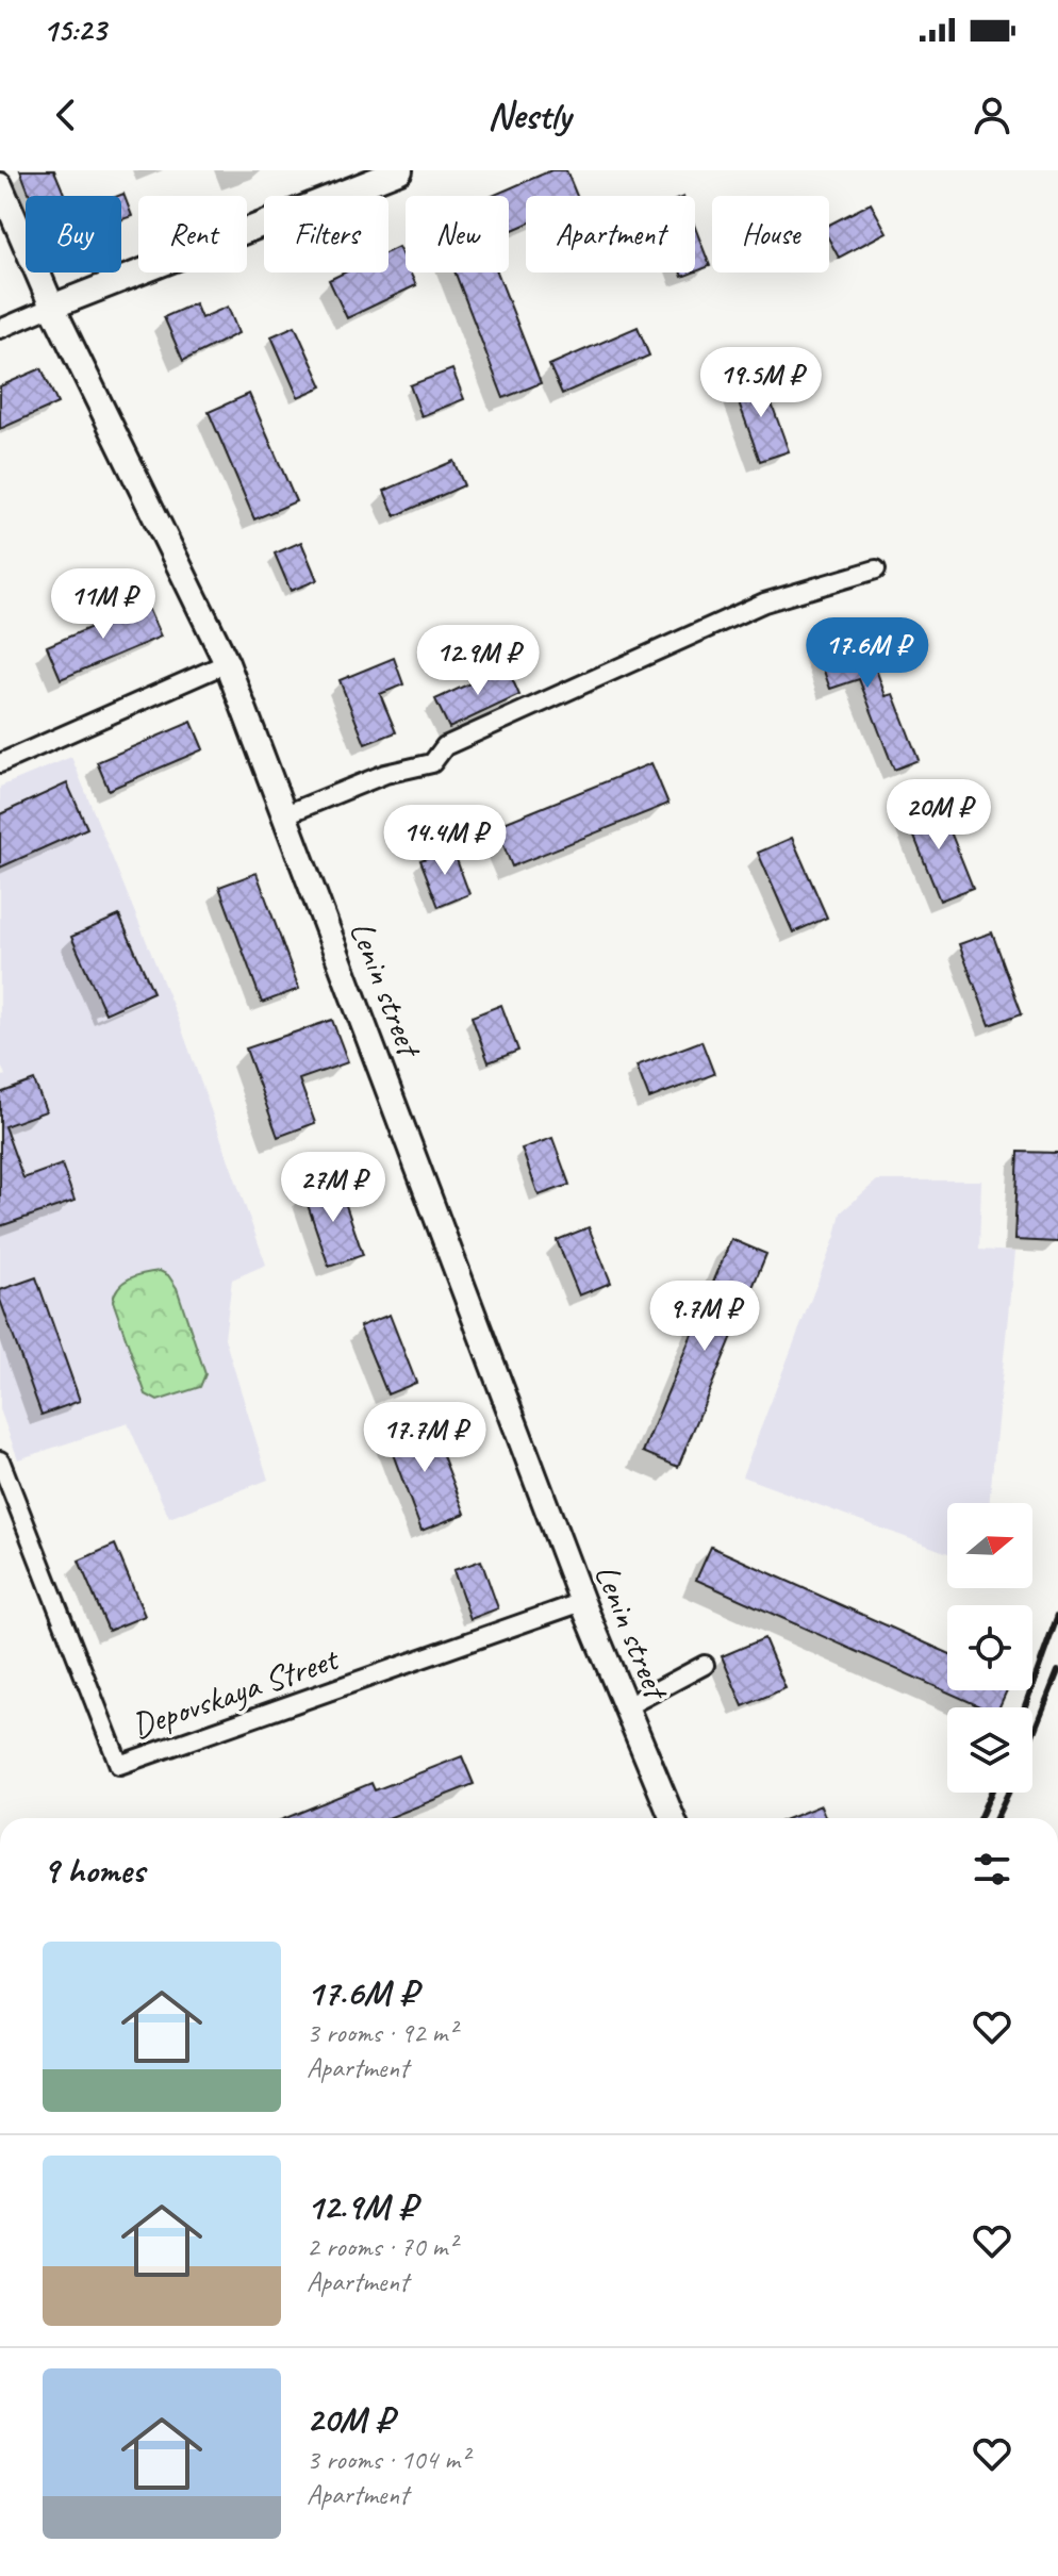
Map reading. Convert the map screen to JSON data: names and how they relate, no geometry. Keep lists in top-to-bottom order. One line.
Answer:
{"streets":{"main road":["Lenin street"],"street":["Depovskaya Street"]},"crossings":[["Lenin street","Depovskaya Street"]],"north":"right","page":{"status":"15:23","header":"Nestly","chip":["Buy","Rent","Filters","New","Apartment","House"],"price":["19.5M ₽","11M ₽","17.6M ₽","12.9M ₽","20M ₽","14.4M ₽","27M ₽","9.7M ₽","17.7M ₽"],"heading":"9 homes","list":[{"name":"17.6M ₽","note":"3 rooms · 92 m² · Apartment"},{"name":"12.9M ₽","note":"2 rooms · 70 m² · Apartment"},{"name":"20M ₽","note":"3 rooms · 104 m² · Apartment"}]}}
